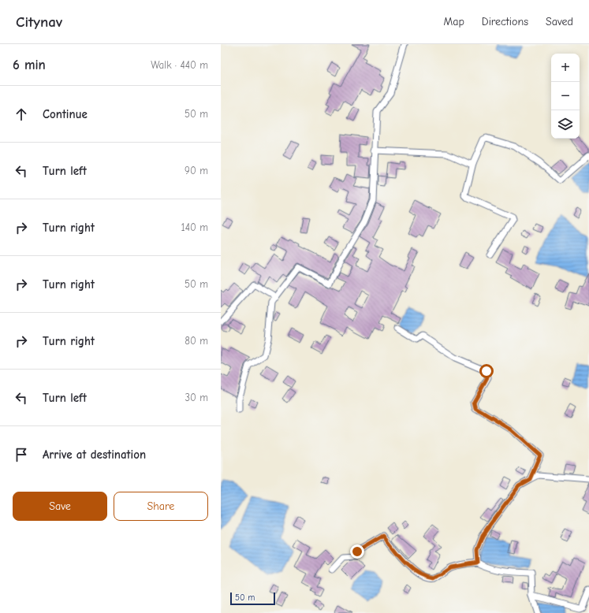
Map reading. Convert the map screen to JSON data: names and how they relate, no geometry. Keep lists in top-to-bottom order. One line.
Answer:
{"scale_bar":"50 m","page":{"header":"Citynav","nav":["Map","Directions","Saved"],"heading":["6 min","Walk · 440 m"],"map_buttons":["+","−"],"list":[["Continue","50 m"],["Turn left","90 m"],["Turn right","140 m"],["Turn right","50 m"],["Turn right","80 m"],["Turn left","30 m"],"Arrive at destination"],"buttons":["Save","Share"],"scale":"50 m"}}
